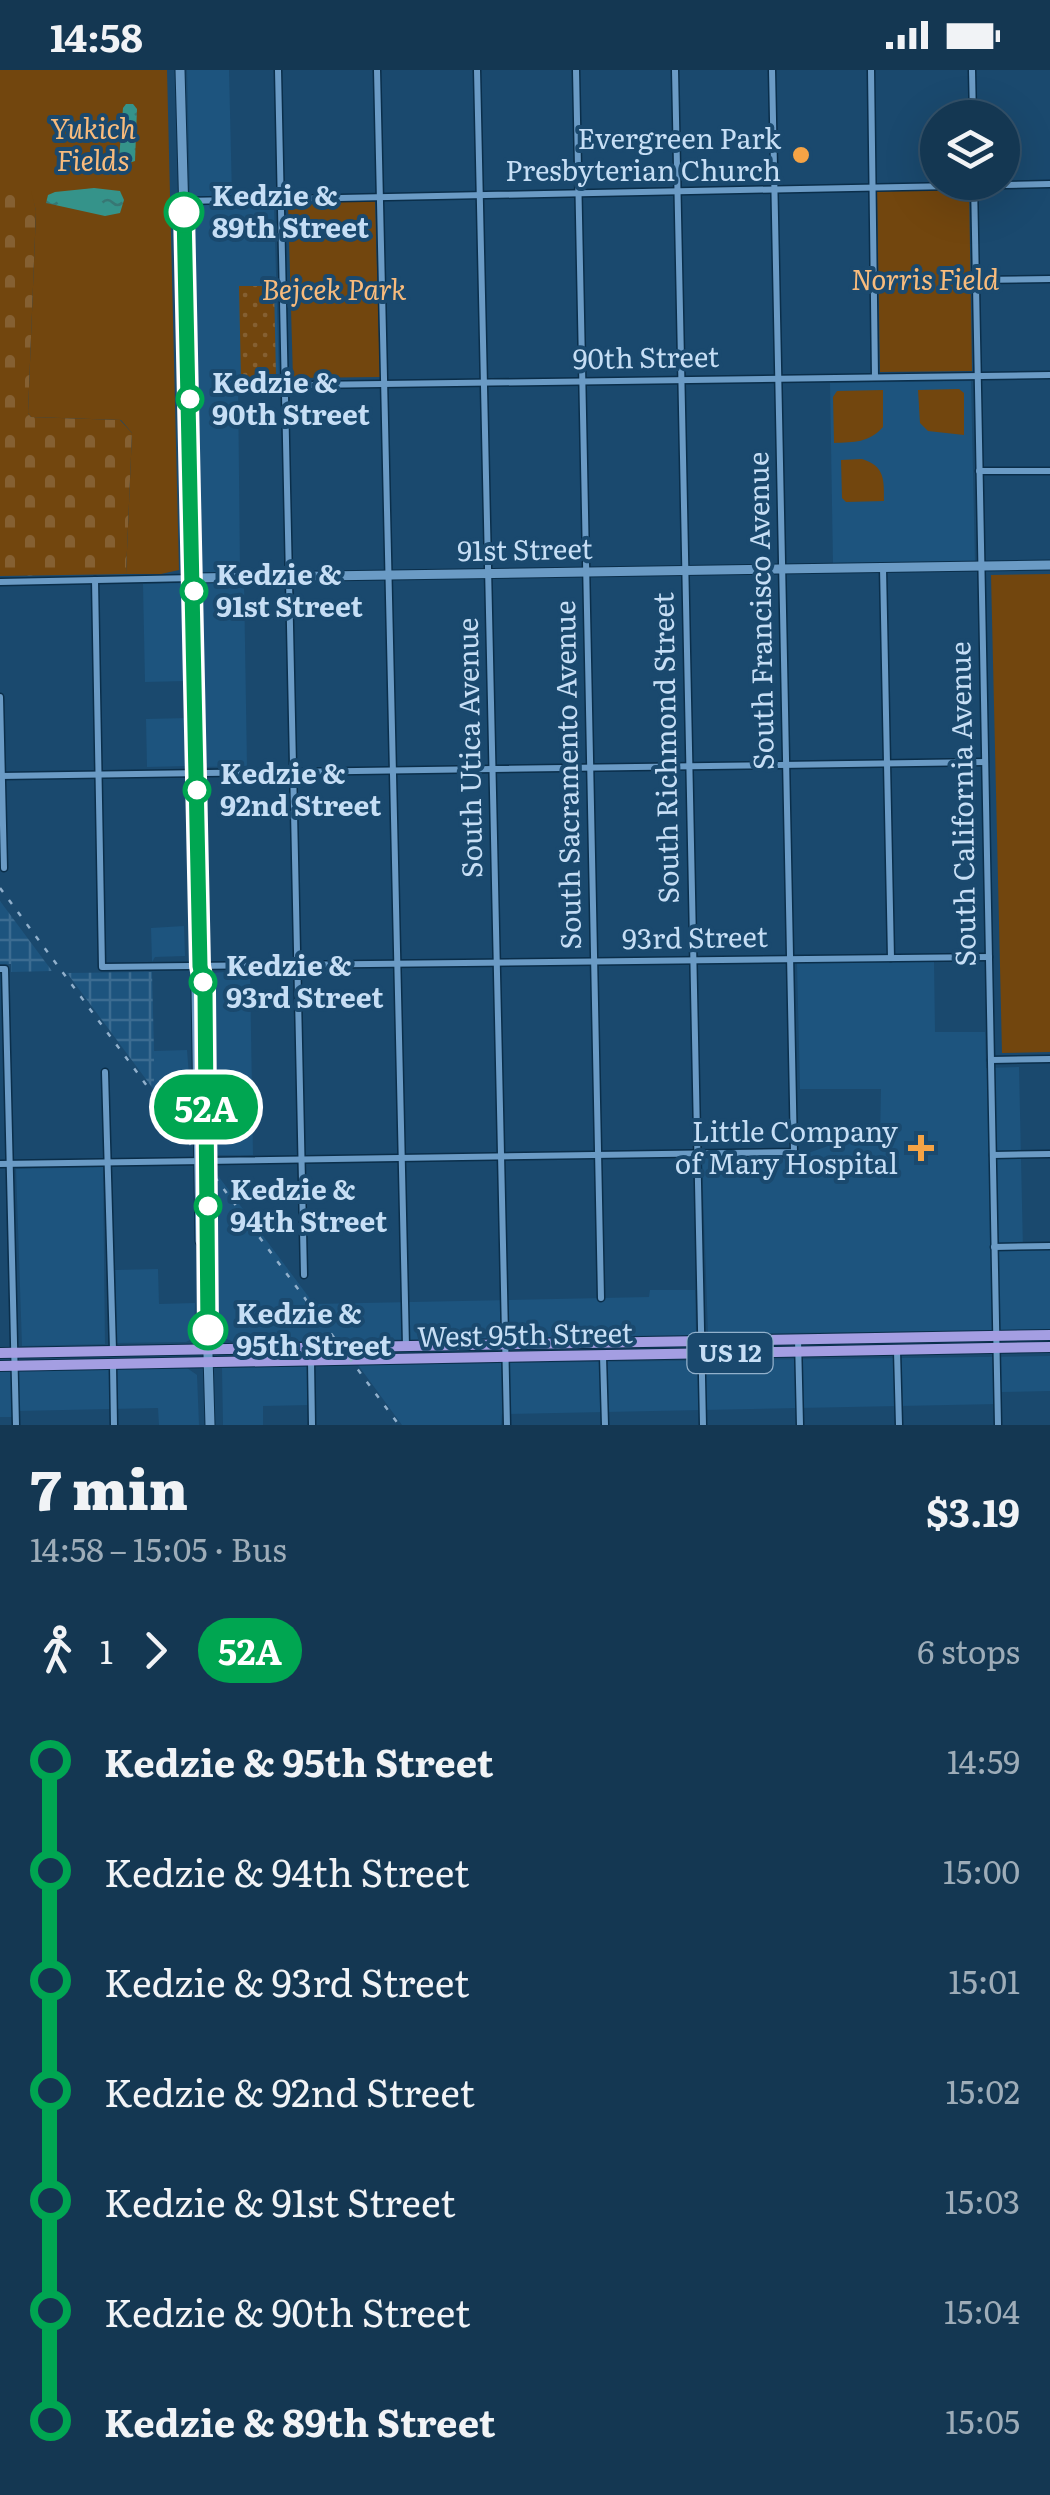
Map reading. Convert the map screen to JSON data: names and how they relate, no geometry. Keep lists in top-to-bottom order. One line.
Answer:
{"streets":{"main road":["91st Street","West 95th Street","US 12"],"street":["90th Street","South Francisco Avenue","South Utica Avenue","South Richmond Street","South Sacramento Avenue","South California Avenue","93rd Street"]},"crossings":[["90th Street","South Francisco Avenue"],["90th Street","South Utica Avenue"],["90th Street","South Richmond Street"],["90th Street","South Sacramento Avenue"],["90th Street","South California Avenue"],["91st Street","South Francisco Avenue"],["91st Street","South Utica Avenue"],["91st Street","South Richmond Street"],["91st Street","South Sacramento Avenue"],["91st Street","South California Avenue"],["South Francisco Avenue","South Richmond Street"],["South Francisco Avenue","93rd Street"],["South Utica Avenue","93rd Street"],["South Utica Avenue","West 95th Street"],["South Richmond Street","93rd Street"],["South Richmond Street","West 95th Street"],["South Sacramento Avenue","93rd Street"],["South California Avenue","93rd Street"],["South California Avenue","West 95th Street"]],"parks":["Yukich Fields","Norris Field","Bejcek Park"],"places":{"other":["Evergreen Park Presbyterian Church","Kedzie & 89th Street","Kedzie & 90th Street","Kedzie & 91st Street","Kedzie & 92nd Street","Kedzie & 93rd Street","Kedzie & 94th Street","Kedzie & 95th Street"],"health":["Little Company of Mary Hospital"]},"lines":["bus line 52A"],"page":{"status":"14:58","on_map":"52A","heading":["7 min","14:58 – 15:05 · Bus","$3.19"],"legs":["1","52A","6 stops"],"list":[{"name":"Kedzie & 95th Street","value":"14:59"},{"name":"Kedzie & 94th Street","value":"15:00"},{"name":"Kedzie & 93rd Street","value":"15:01"},{"name":"Kedzie & 92nd Street","value":"15:02"},{"name":"Kedzie & 91st Street","value":"15:03"},{"name":"Kedzie & 90th Street","value":"15:04"},{"name":"Kedzie & 89th Street","value":"15:05"}]}}
